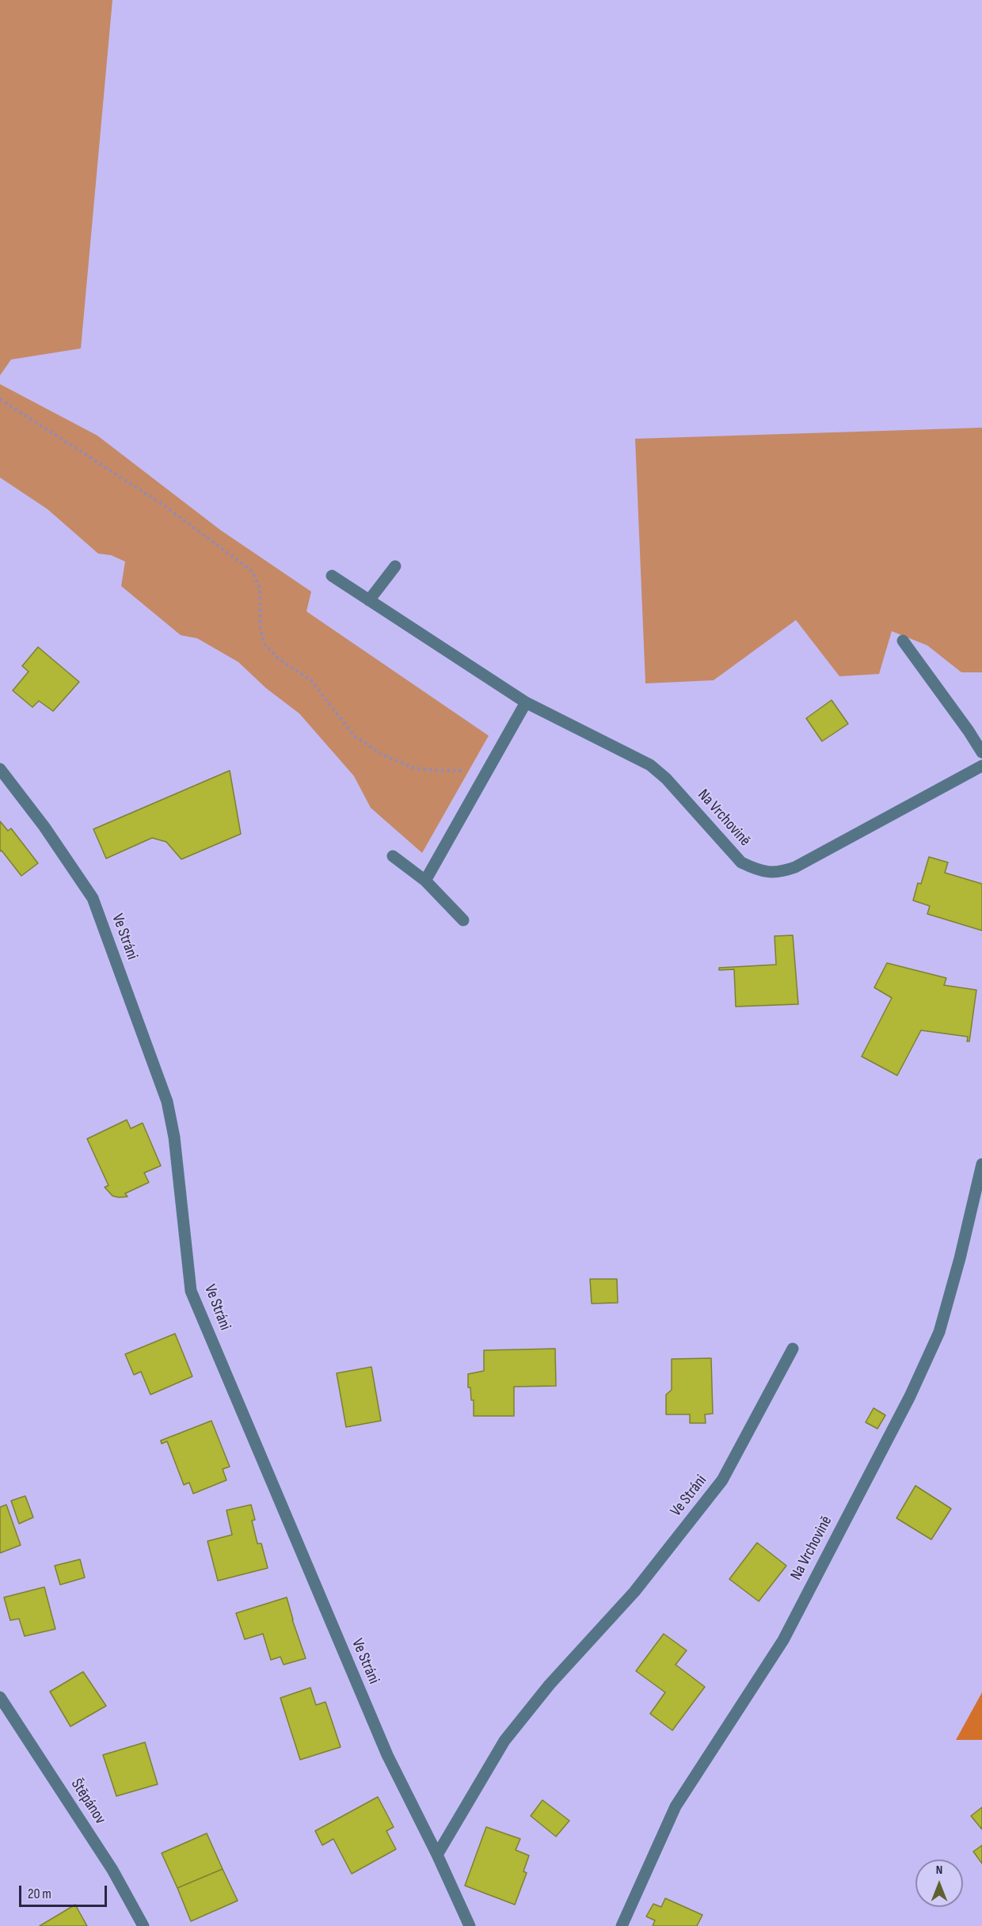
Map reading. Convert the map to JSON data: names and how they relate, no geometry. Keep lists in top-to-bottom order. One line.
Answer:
{"streets":{"street":["Na Vrchovině","Ve Stráni","Štěpánov"]},"scale_bar":"20 m","north":"top"}
